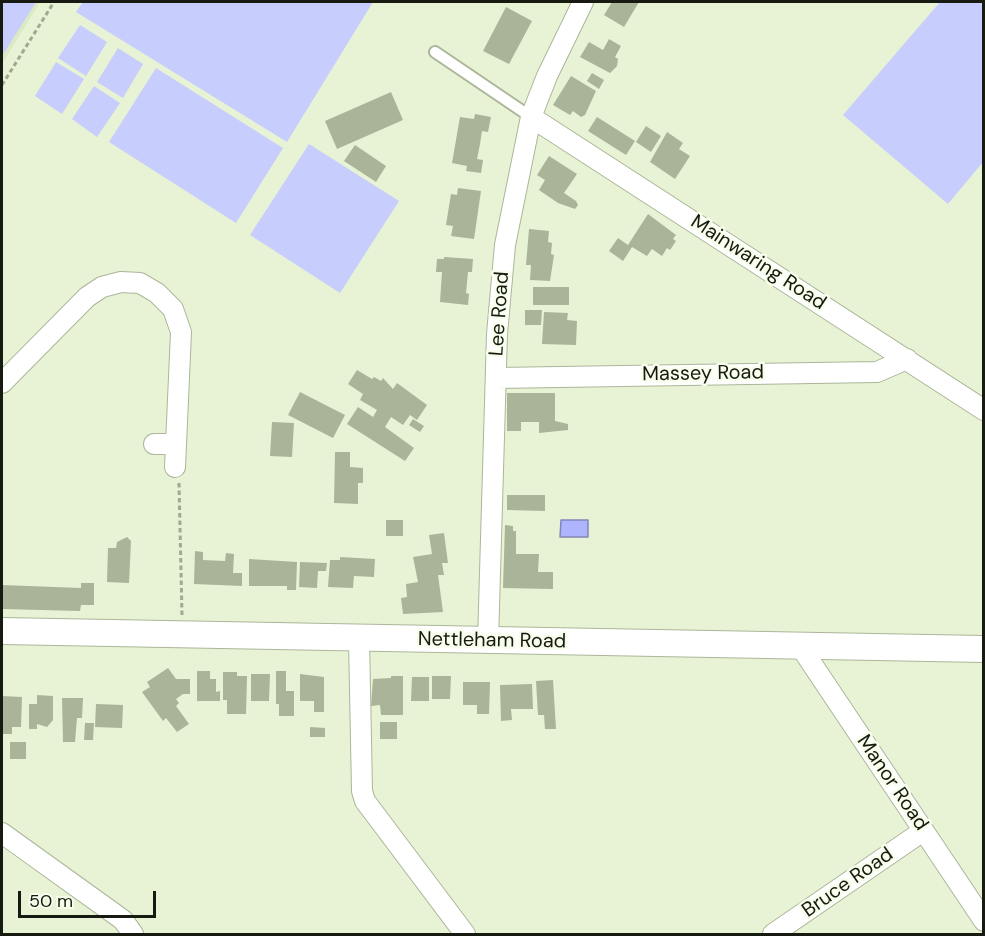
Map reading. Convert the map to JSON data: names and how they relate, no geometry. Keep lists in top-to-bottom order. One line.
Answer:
{"streets":{"street":["Mainwaring Road","Lee Road","Massey Road","Nettleham Road","Manor Road","Bruce Road"]},"crossings":[["Mainwaring Road","Lee Road"],["Mainwaring Road","Massey Road"],["Lee Road","Massey Road"],["Lee Road","Nettleham Road"],["Nettleham Road","Manor Road"],["Manor Road","Bruce Road"]],"scale_bar":"50 m"}
